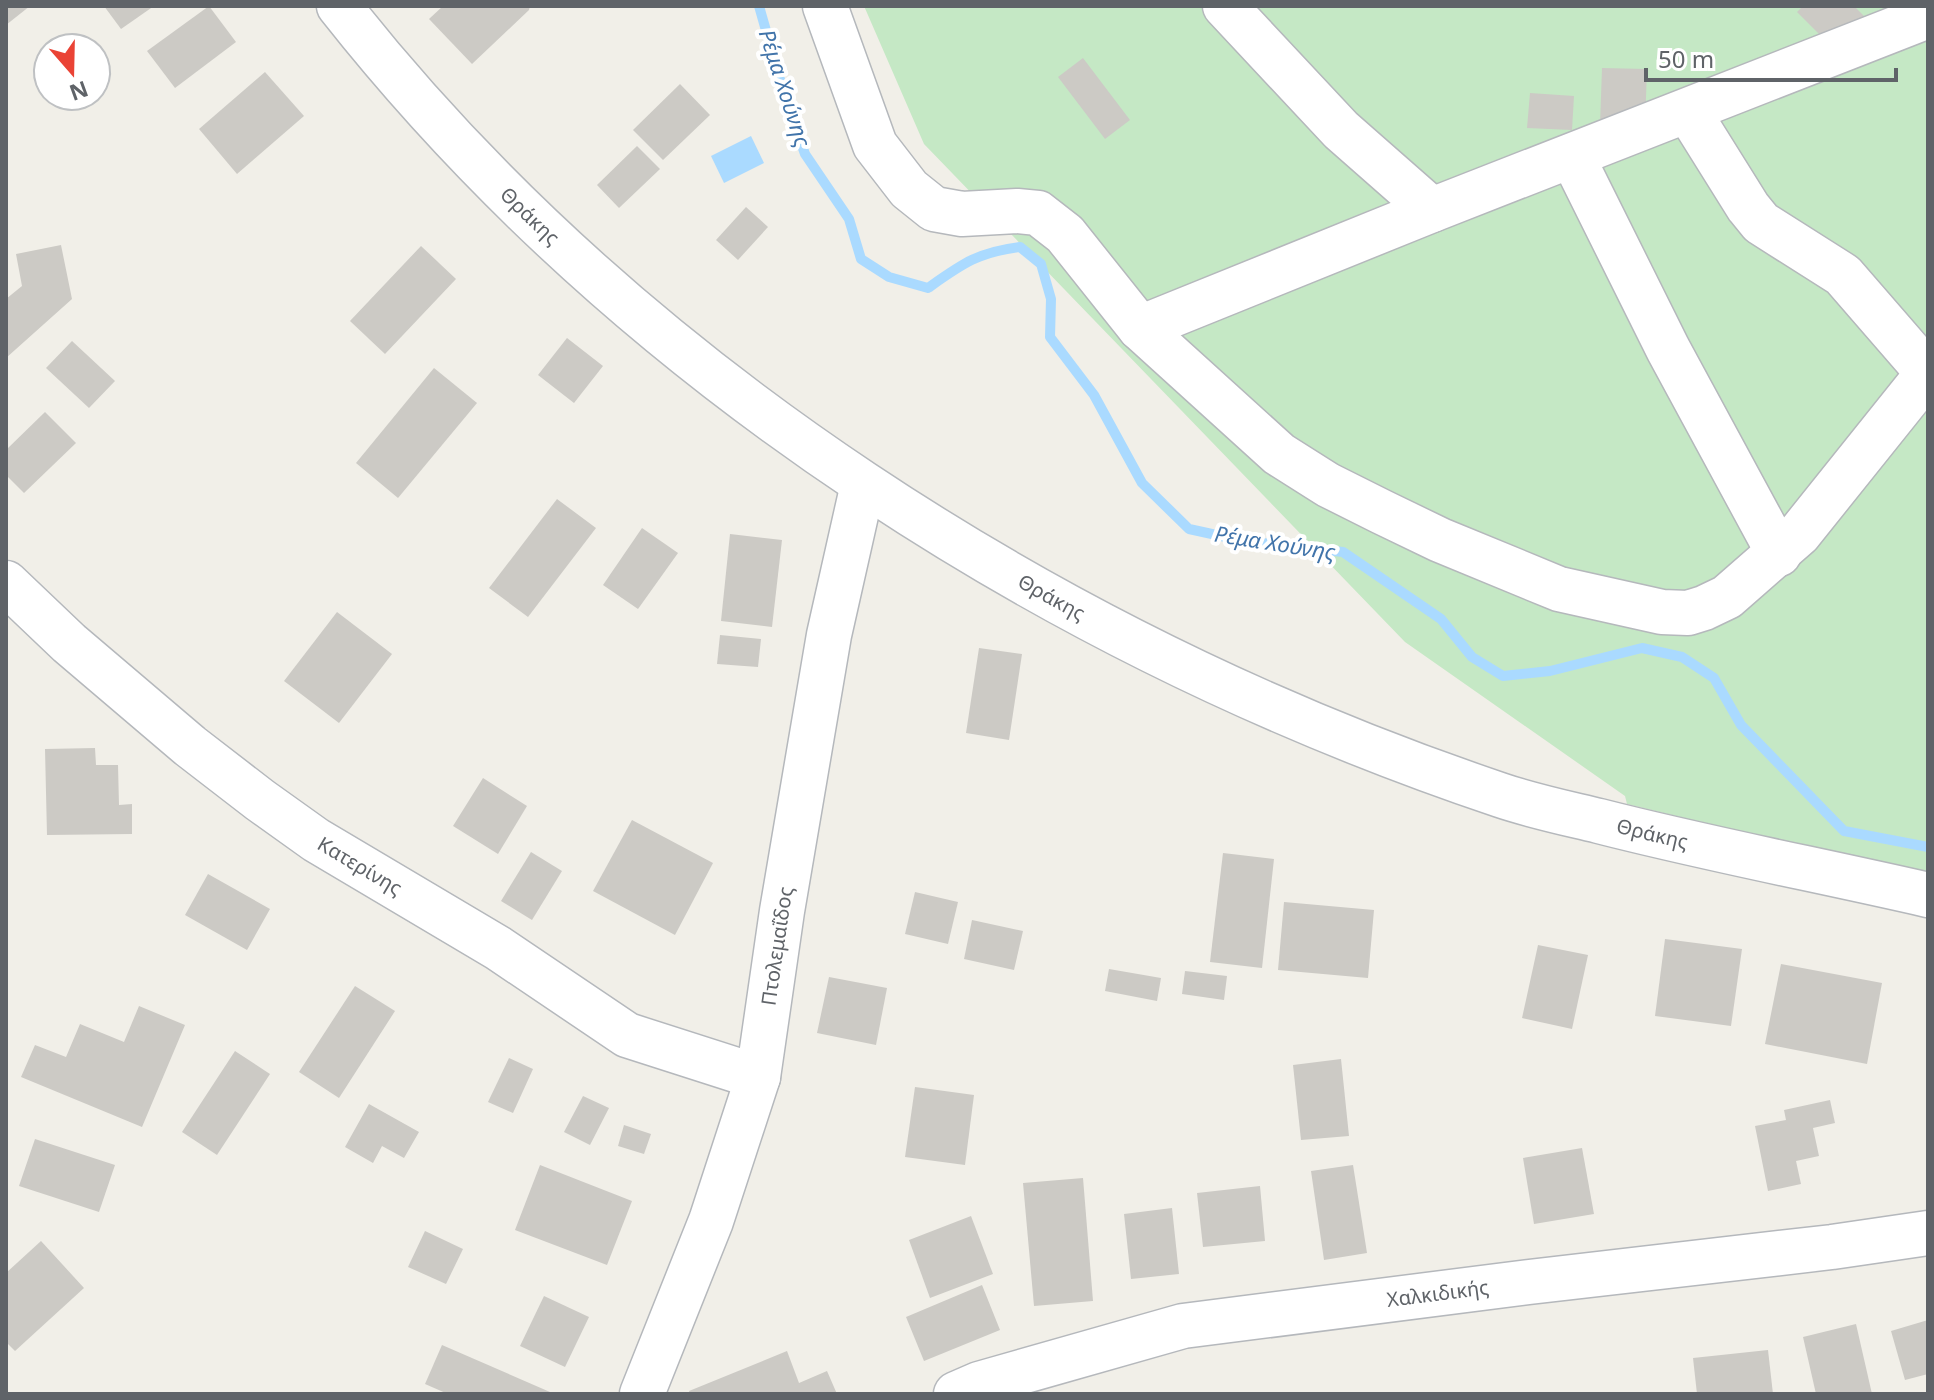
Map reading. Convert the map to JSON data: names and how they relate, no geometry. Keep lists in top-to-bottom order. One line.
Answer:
{"streets":{"street":["Θράκης","Κατερίνης","Πτολεμαΐδος","Χαλκιδικής"]},"crossings":[["Θράκης","Πτολεμαΐδος"],["Κατερίνης","Πτολεμαΐδος"]],"water":["Ρέμα Χούνης"],"scale_bar":"50 m","north":"bottom"}
